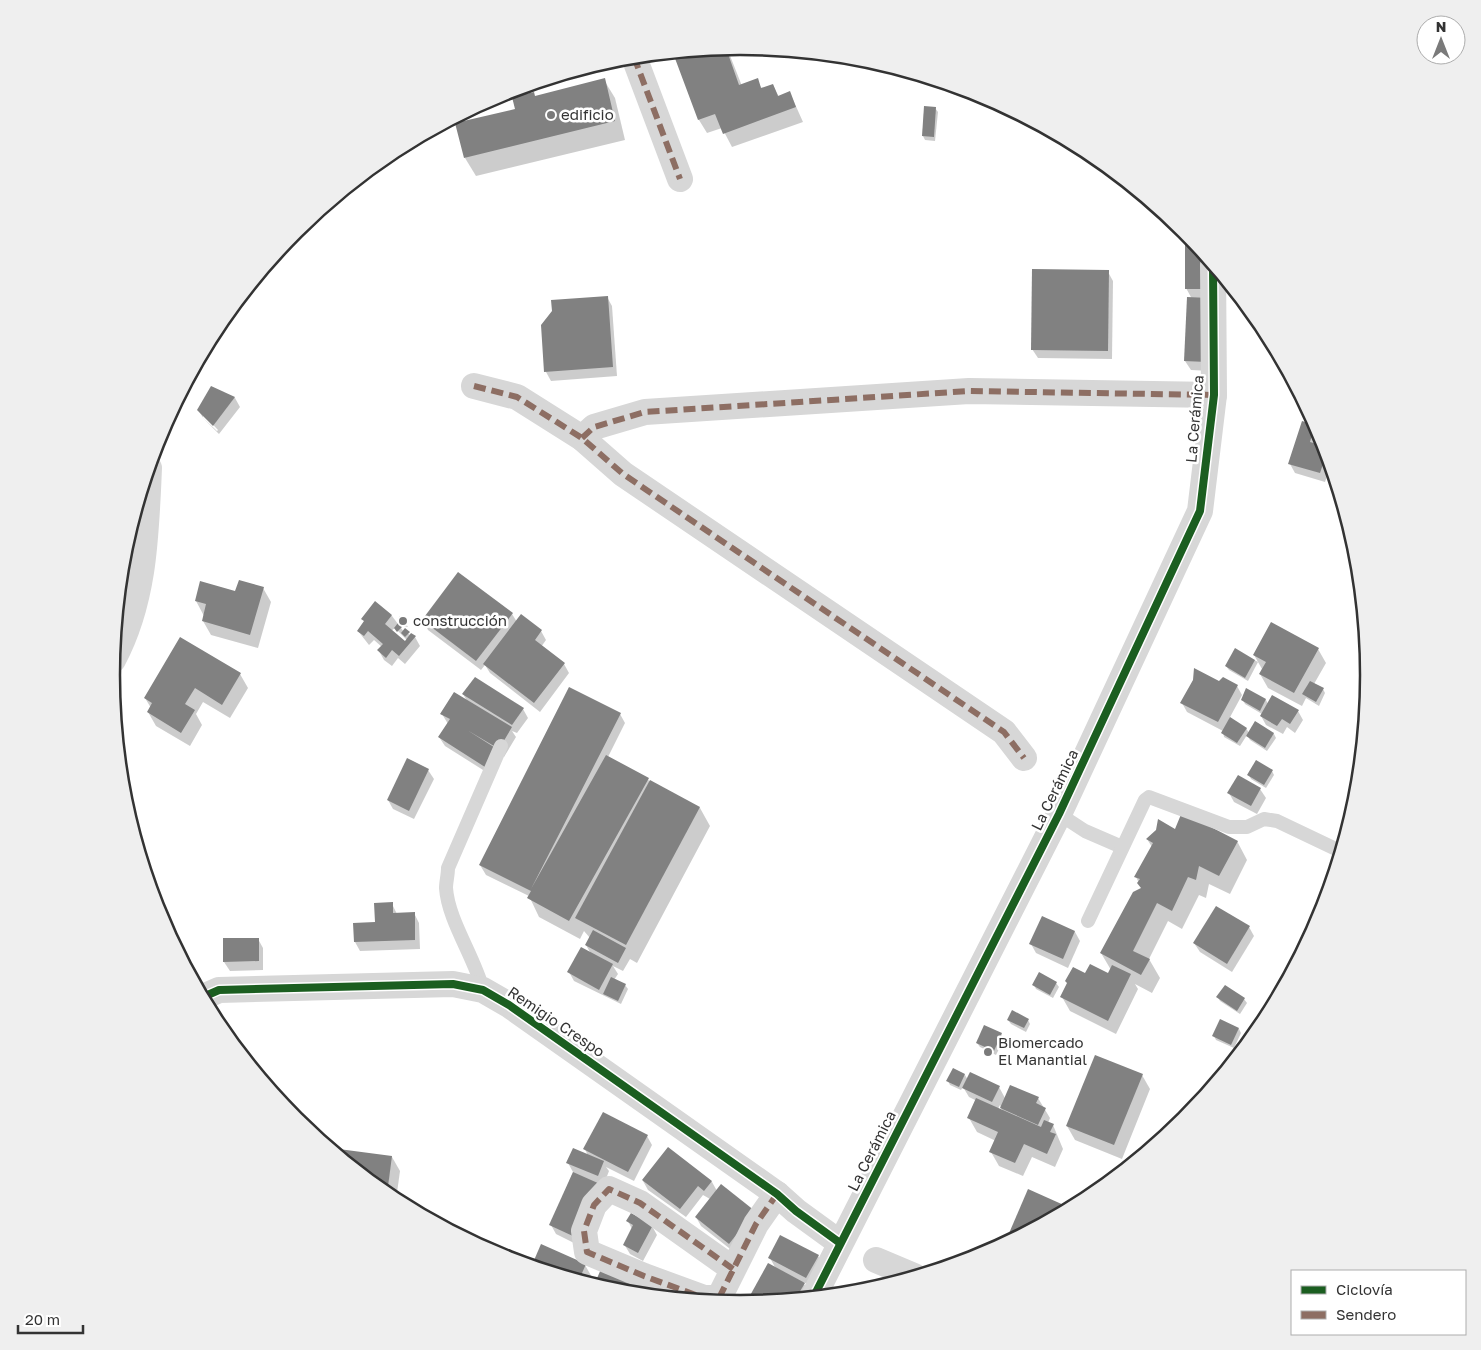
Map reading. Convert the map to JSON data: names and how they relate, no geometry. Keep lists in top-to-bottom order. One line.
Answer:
{"streets":{"street":["La Cerámica","Remigio Crespo"]},"crossings":[["La Cerámica","Remigio Crespo"]],"places":["edificio","construcción","Biomercado El Manantial"],"legend":["Ciclovía","Sendero"],"scale_bar":"20 m","north":"top"}
